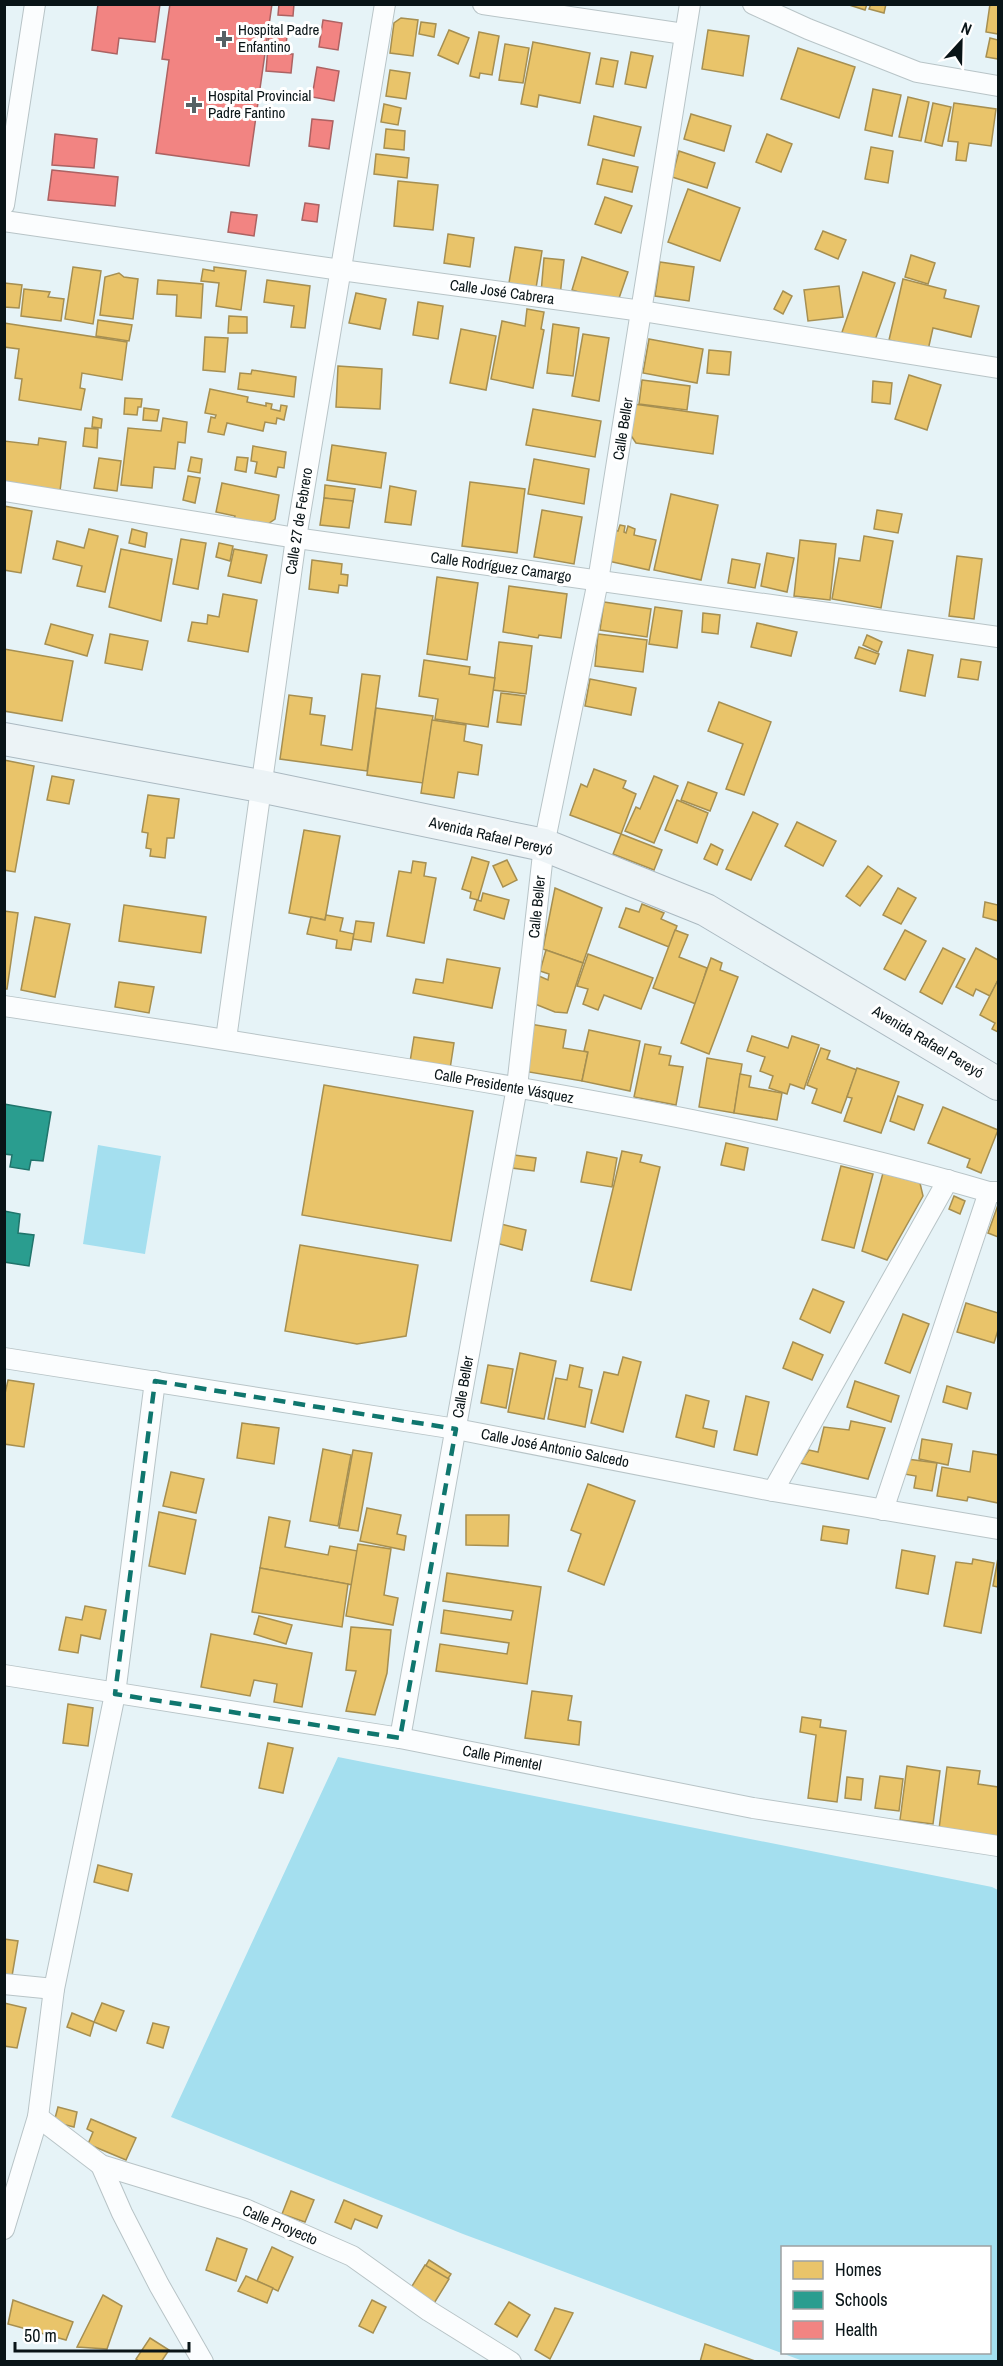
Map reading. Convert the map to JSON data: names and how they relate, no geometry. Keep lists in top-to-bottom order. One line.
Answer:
{"streets":{"main road":["Avenida Rafael Pereyó"],"street":["Calle José Cabrera","Calle Beller","Calle 27 de Febrero","Calle Rodríguez Camargo","Calle Presidente Vásquez","Calle José Antonio Salcedo","Calle Pimentel","Calle Proyecto"]},"crossings":[["Calle José Cabrera","Calle Beller"],["Calle José Cabrera","Calle 27 de Febrero"],["Calle Beller","Calle Rodríguez Camargo"],["Calle Beller","Avenida Rafael Pereyó"],["Calle Beller","Calle Presidente Vásquez"],["Calle Beller","Calle José Antonio Salcedo"],["Calle Beller","Calle Pimentel"],["Calle 27 de Febrero","Calle Rodríguez Camargo"],["Calle 27 de Febrero","Avenida Rafael Pereyó"],["Calle 27 de Febrero","Calle Presidente Vásquez"]],"places":{"health":["Hospital Padre Enfantino","Hospital Provincial Padre Fantino"]},"legend":["Homes","Schools","Health"],"scale_bar":"50 m","north":"top"}
